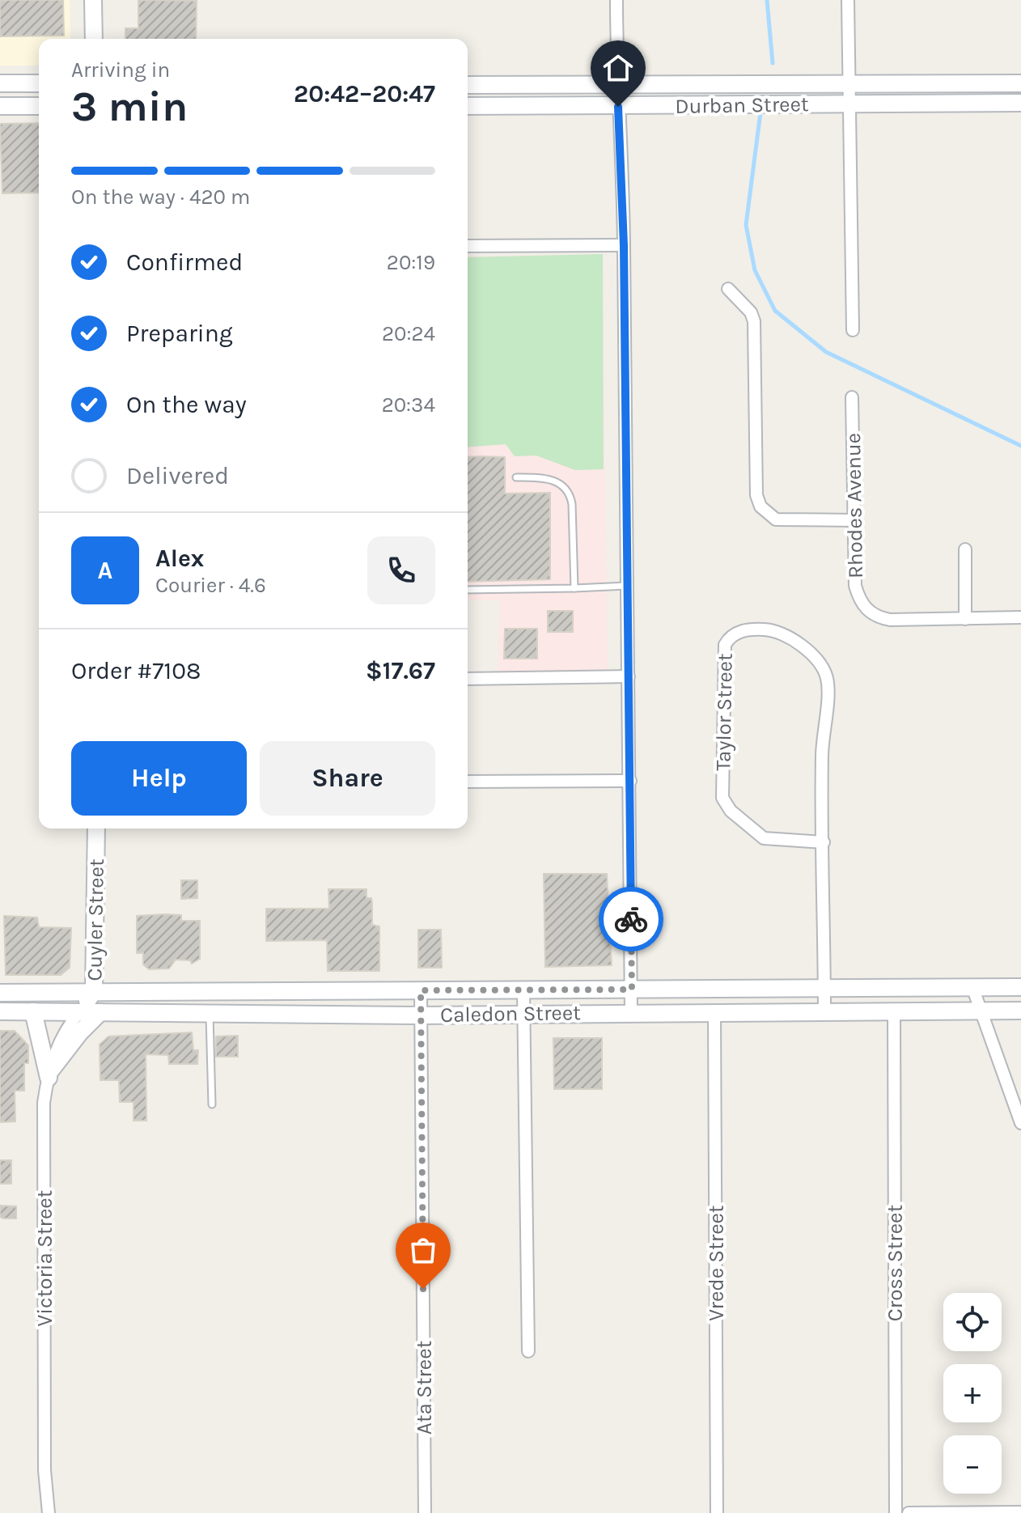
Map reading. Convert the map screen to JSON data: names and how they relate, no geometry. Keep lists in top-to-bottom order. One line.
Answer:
{"streets":{"main road":["Durban Street","Cuyler Street","Caledon Street"],"street":["Rhodes Avenue","Taylor Street","Victoria Street","Vrede Street","Cross Street","Ata Street"]},"crossings":[["Taylor Street","Caledon Street"],["Cuyler Street","Caledon Street"],["Cuyler Street","Victoria Street"],["Caledon Street","Victoria Street"],["Caledon Street","Vrede Street"],["Caledon Street","Cross Street"],["Caledon Street","Ata Street"]],"page":{"heading":["3 min","Arriving in","20:42–20:47"],"panel":["Alex","Courier · 4.6","Order #7108","$17.67"],"bar":"On the way · 420 m","list":[["Confirmed","20:19"],["Preparing","20:24"],["On the way","20:34"],"Delivered"],"round":"A","buttons":["Help","Share"],"map_buttons":["+","−"]}}
